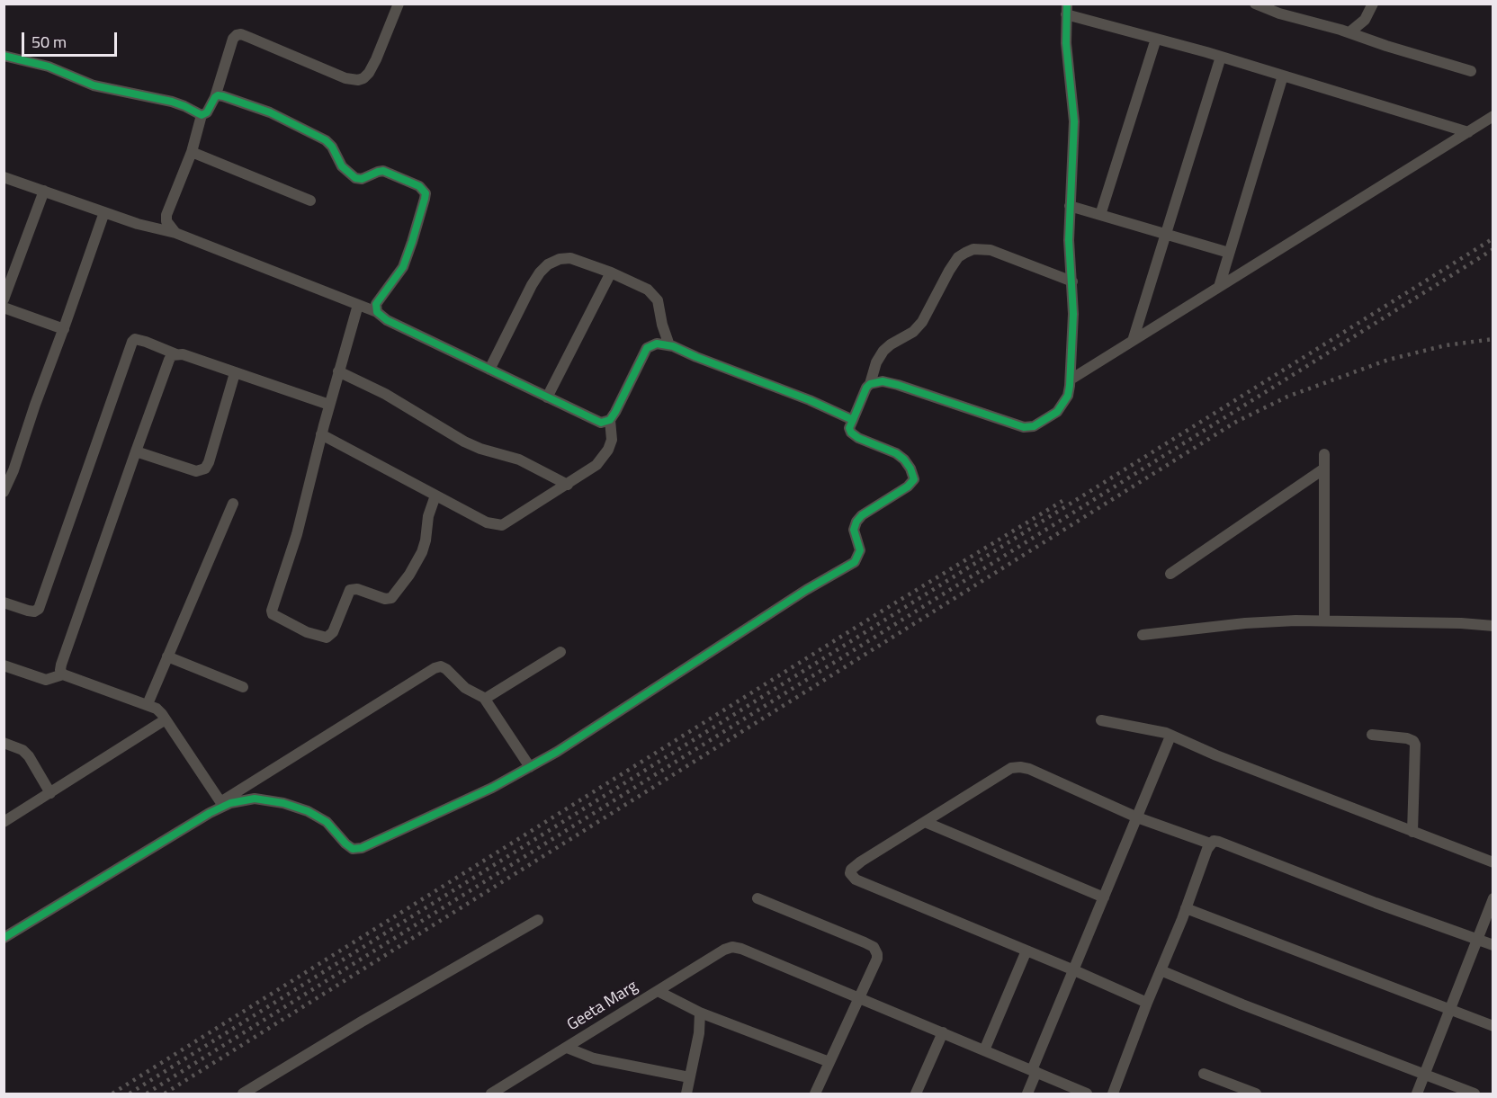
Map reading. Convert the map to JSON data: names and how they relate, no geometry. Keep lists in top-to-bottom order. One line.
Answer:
{"streets":{"street":["Geeta Marg"]},"scale_bar":"50 m"}
